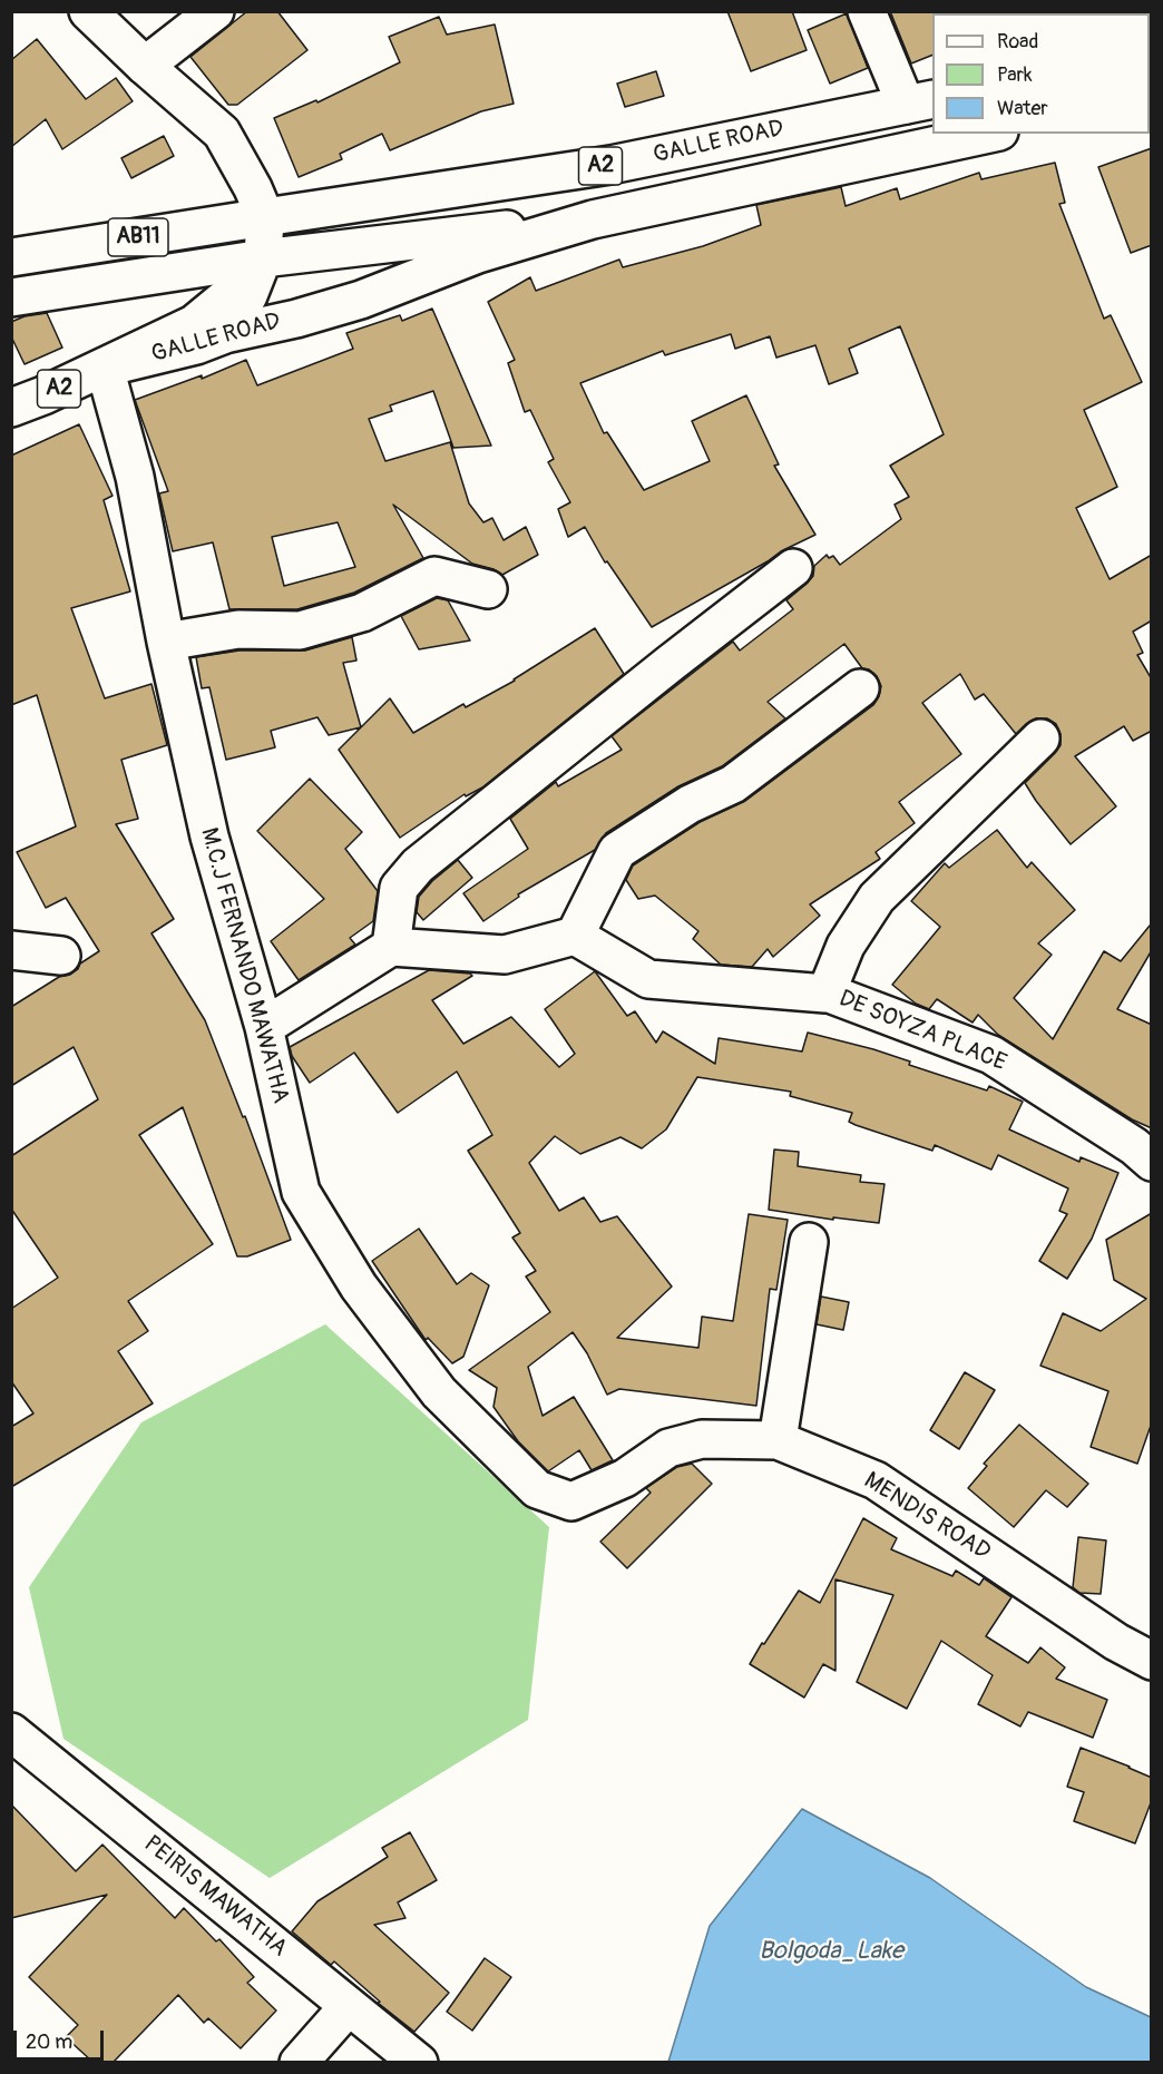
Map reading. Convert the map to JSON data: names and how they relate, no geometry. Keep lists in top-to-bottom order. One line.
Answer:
{"streets":{"main road":["GALLE ROAD","A2","AB11","M.C.J FERNANDO MAWATHA","DE SOYZA PLACE","MENDIS ROAD","PEIRIS MAWATHA"]},"crossings":[["GALLE ROAD","AB11"],["GALLE ROAD","M.C.J FERNANDO MAWATHA"],["M.C.J FERNANDO MAWATHA","MENDIS ROAD"]],"water":["Bolgoda_Lake"],"legend":["Road","Park","Water"],"scale_bar":"20 m"}
